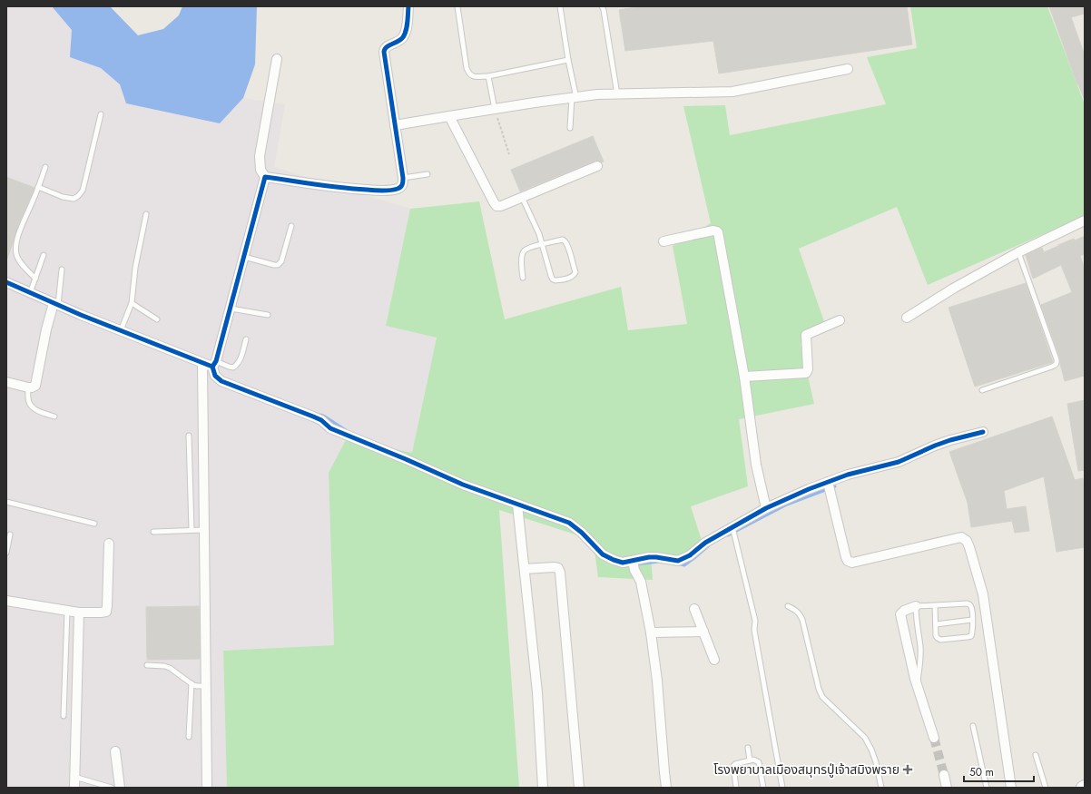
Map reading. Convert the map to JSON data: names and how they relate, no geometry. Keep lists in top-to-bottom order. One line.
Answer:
{"places":{"health":["โรงพยาบาลเมืองสมุทรปู่เจ้าสมิงพราย"]},"scale_bar":"50 m"}
